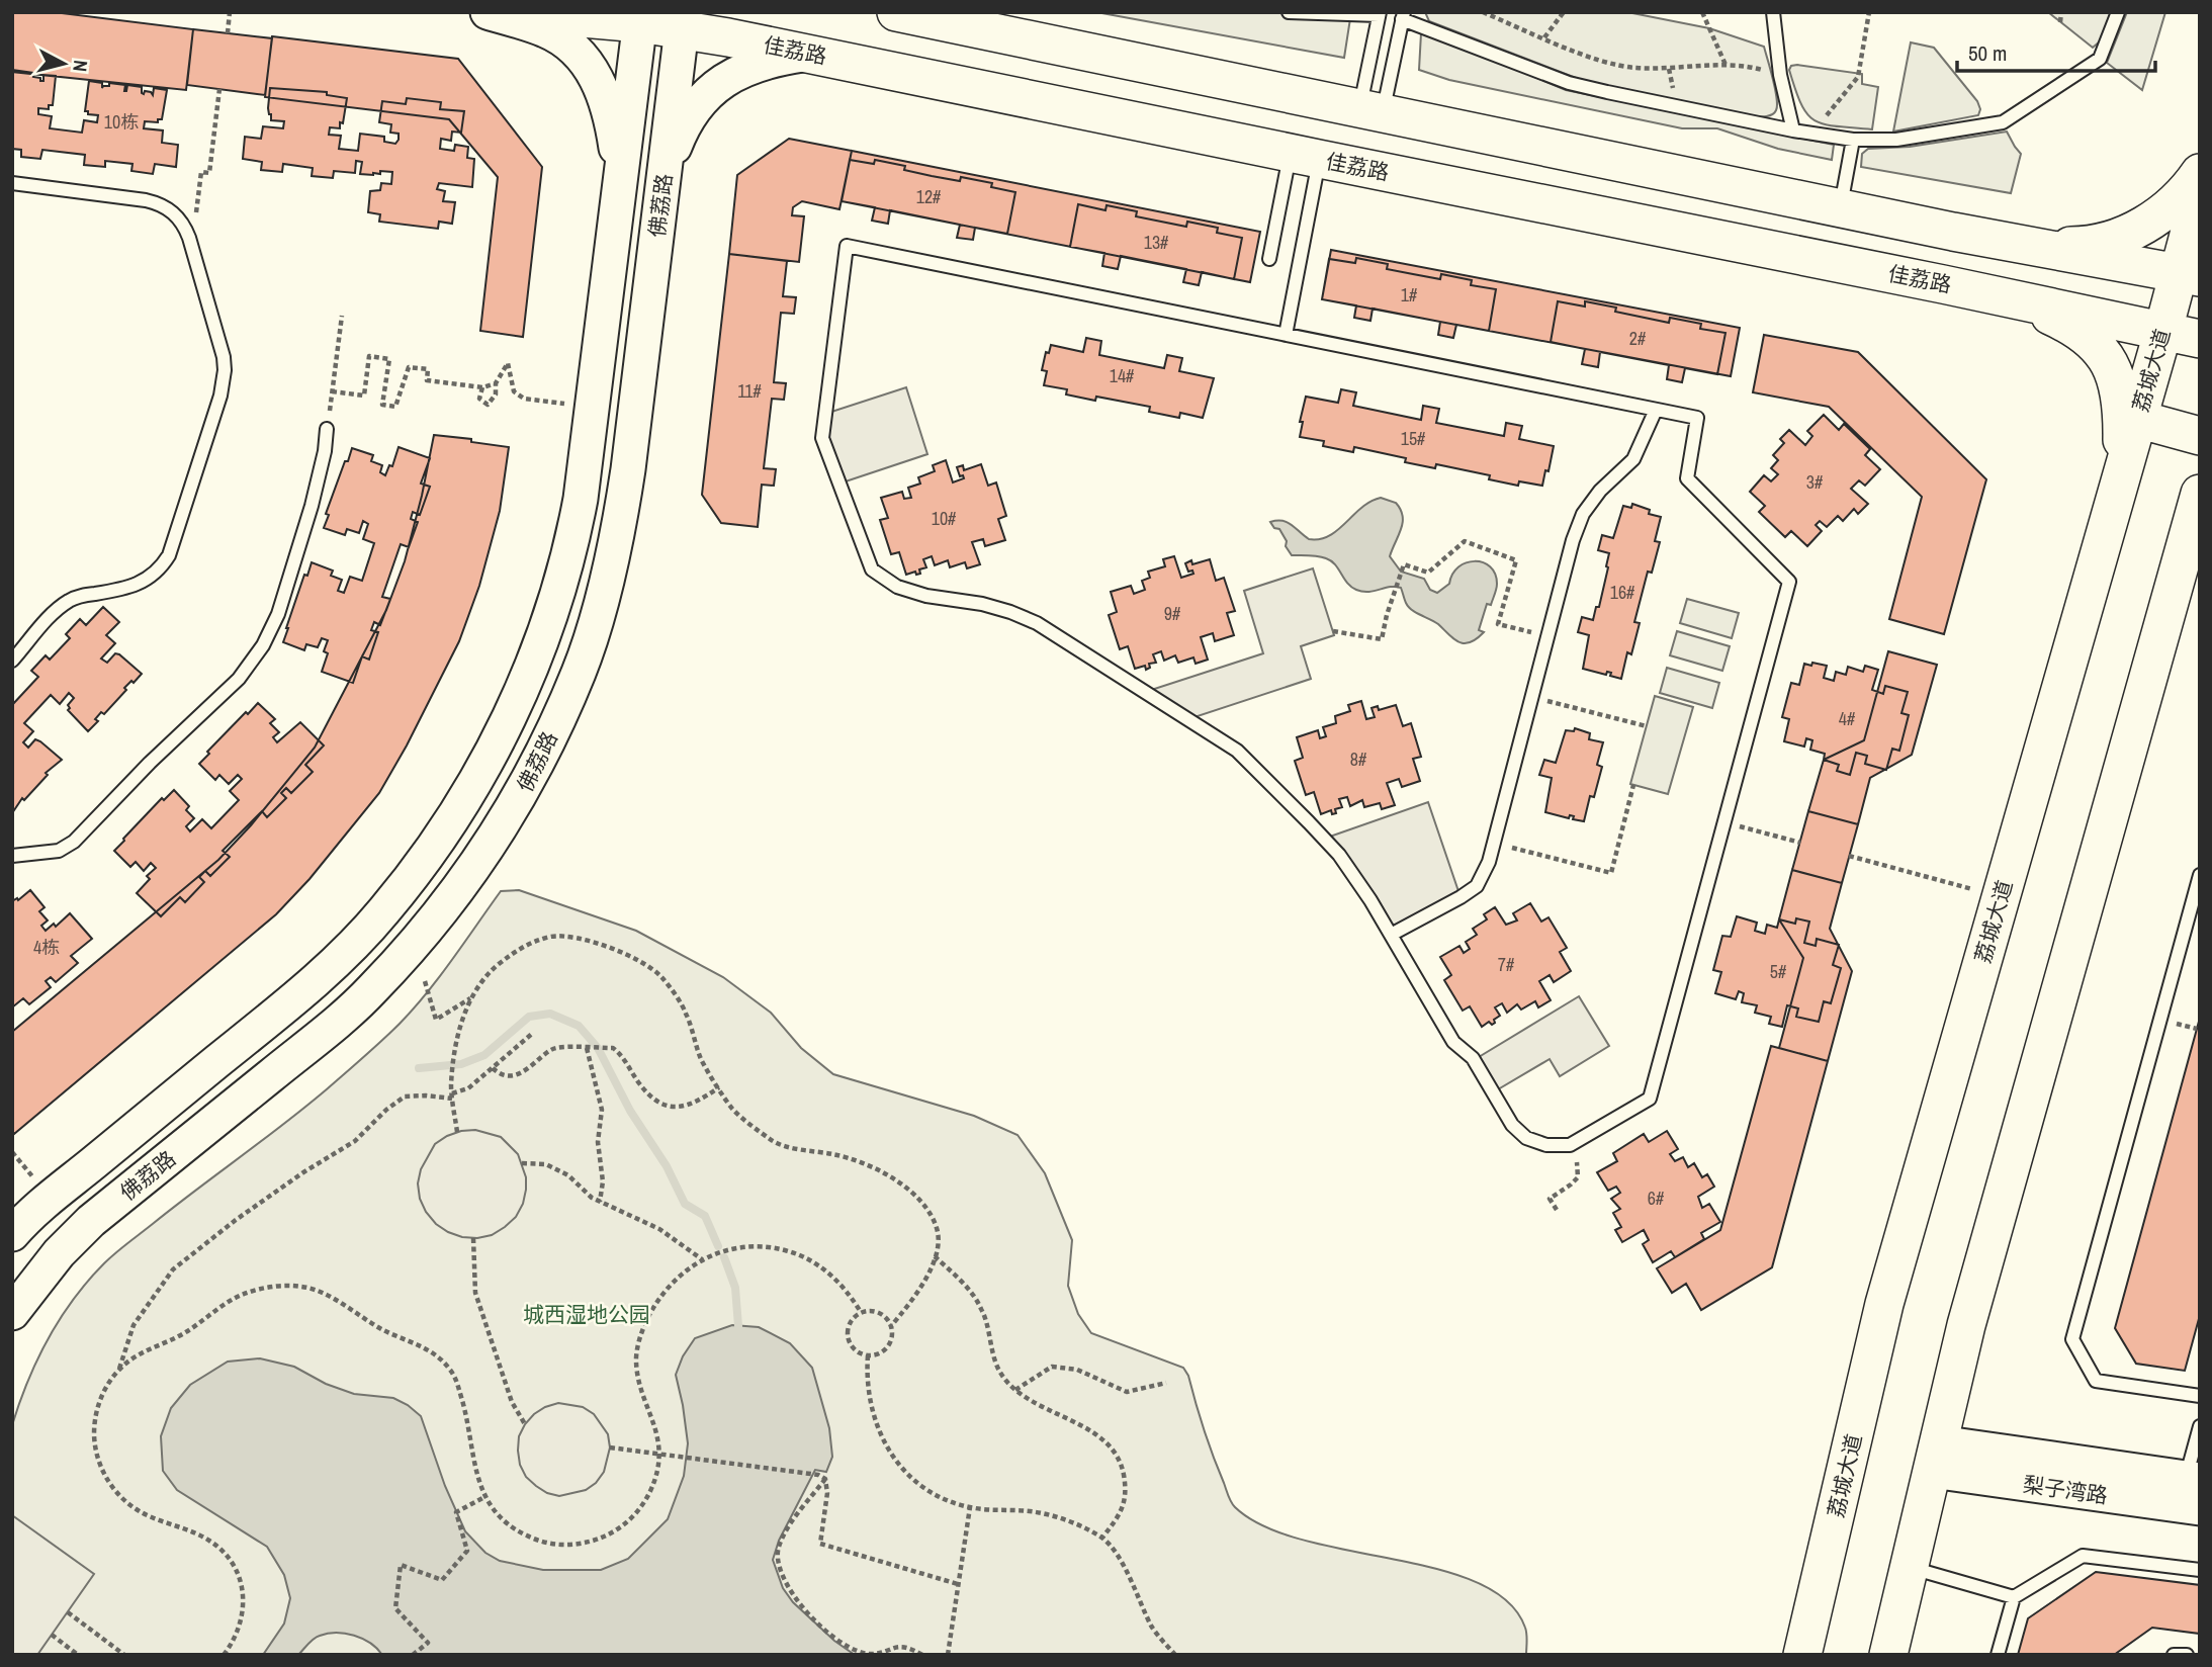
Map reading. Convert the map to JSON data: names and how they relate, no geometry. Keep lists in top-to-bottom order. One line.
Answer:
{"streets":{"main road":["佳荔路","佛荔路","荔城大道","梨子湾路"]},"crossings":[["佳荔路","佛荔路"],["佳荔路","荔城大道"]],"parks":["城西湿地公园"],"house_numbers":["10栋","12#","13#","1#","2#","14#","11#","15#","3#","10#","16#","9#","4#","8#","4栋","7#","5#","6#"],"scale_bar":"50 m","north":"right"}
